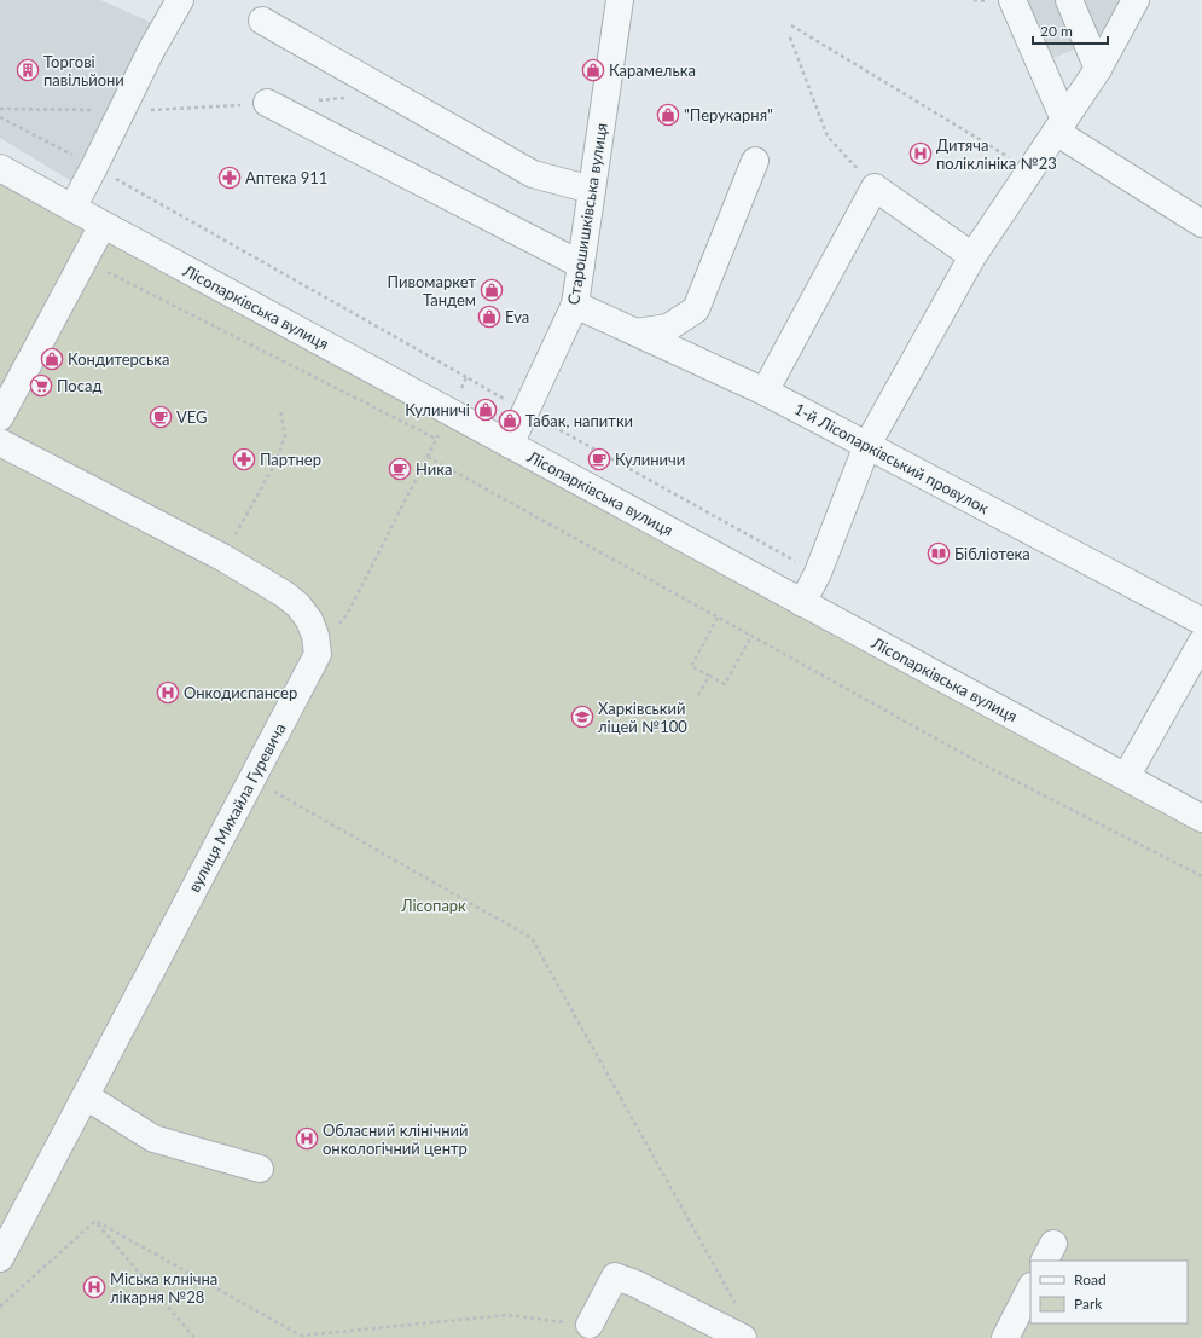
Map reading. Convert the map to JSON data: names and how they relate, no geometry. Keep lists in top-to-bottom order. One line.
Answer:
{"streets":{"street":["Старошишківська вулиця","Лісопарківська вулиця","1-й Лісопарківський провулок","вулиця Михайла Гуревича"]},"crossings":[["Старошишківська вулиця","Лісопарківська вулиця"],["Старошишківська вулиця","1-й Лісопарківський провулок"]],"parks":["Лісопарк"],"places":{"building":["Торгові павільйони"],"shop":["Карамелька","\"Перукарня\"","Пивомаркет Тандем","Eva","Кондитерська","Кулиничі","Табак, напитки"],"hospital":["Дитяча поліклініка №23","Онкодиспансер","Обласний клінічний онкологічний центр","Міська клнічна лікарня №28"],"pharmacy":["Аптека 911","Партнер"],"supermarket":["Посад"],"cafe":["VEG","Кулиничи","Ника"],"library":["Бібліотека"],"school or university":["Харківський ліцей №100"]},"legend":["Road","Park"],"scale_bar":"20 m"}
